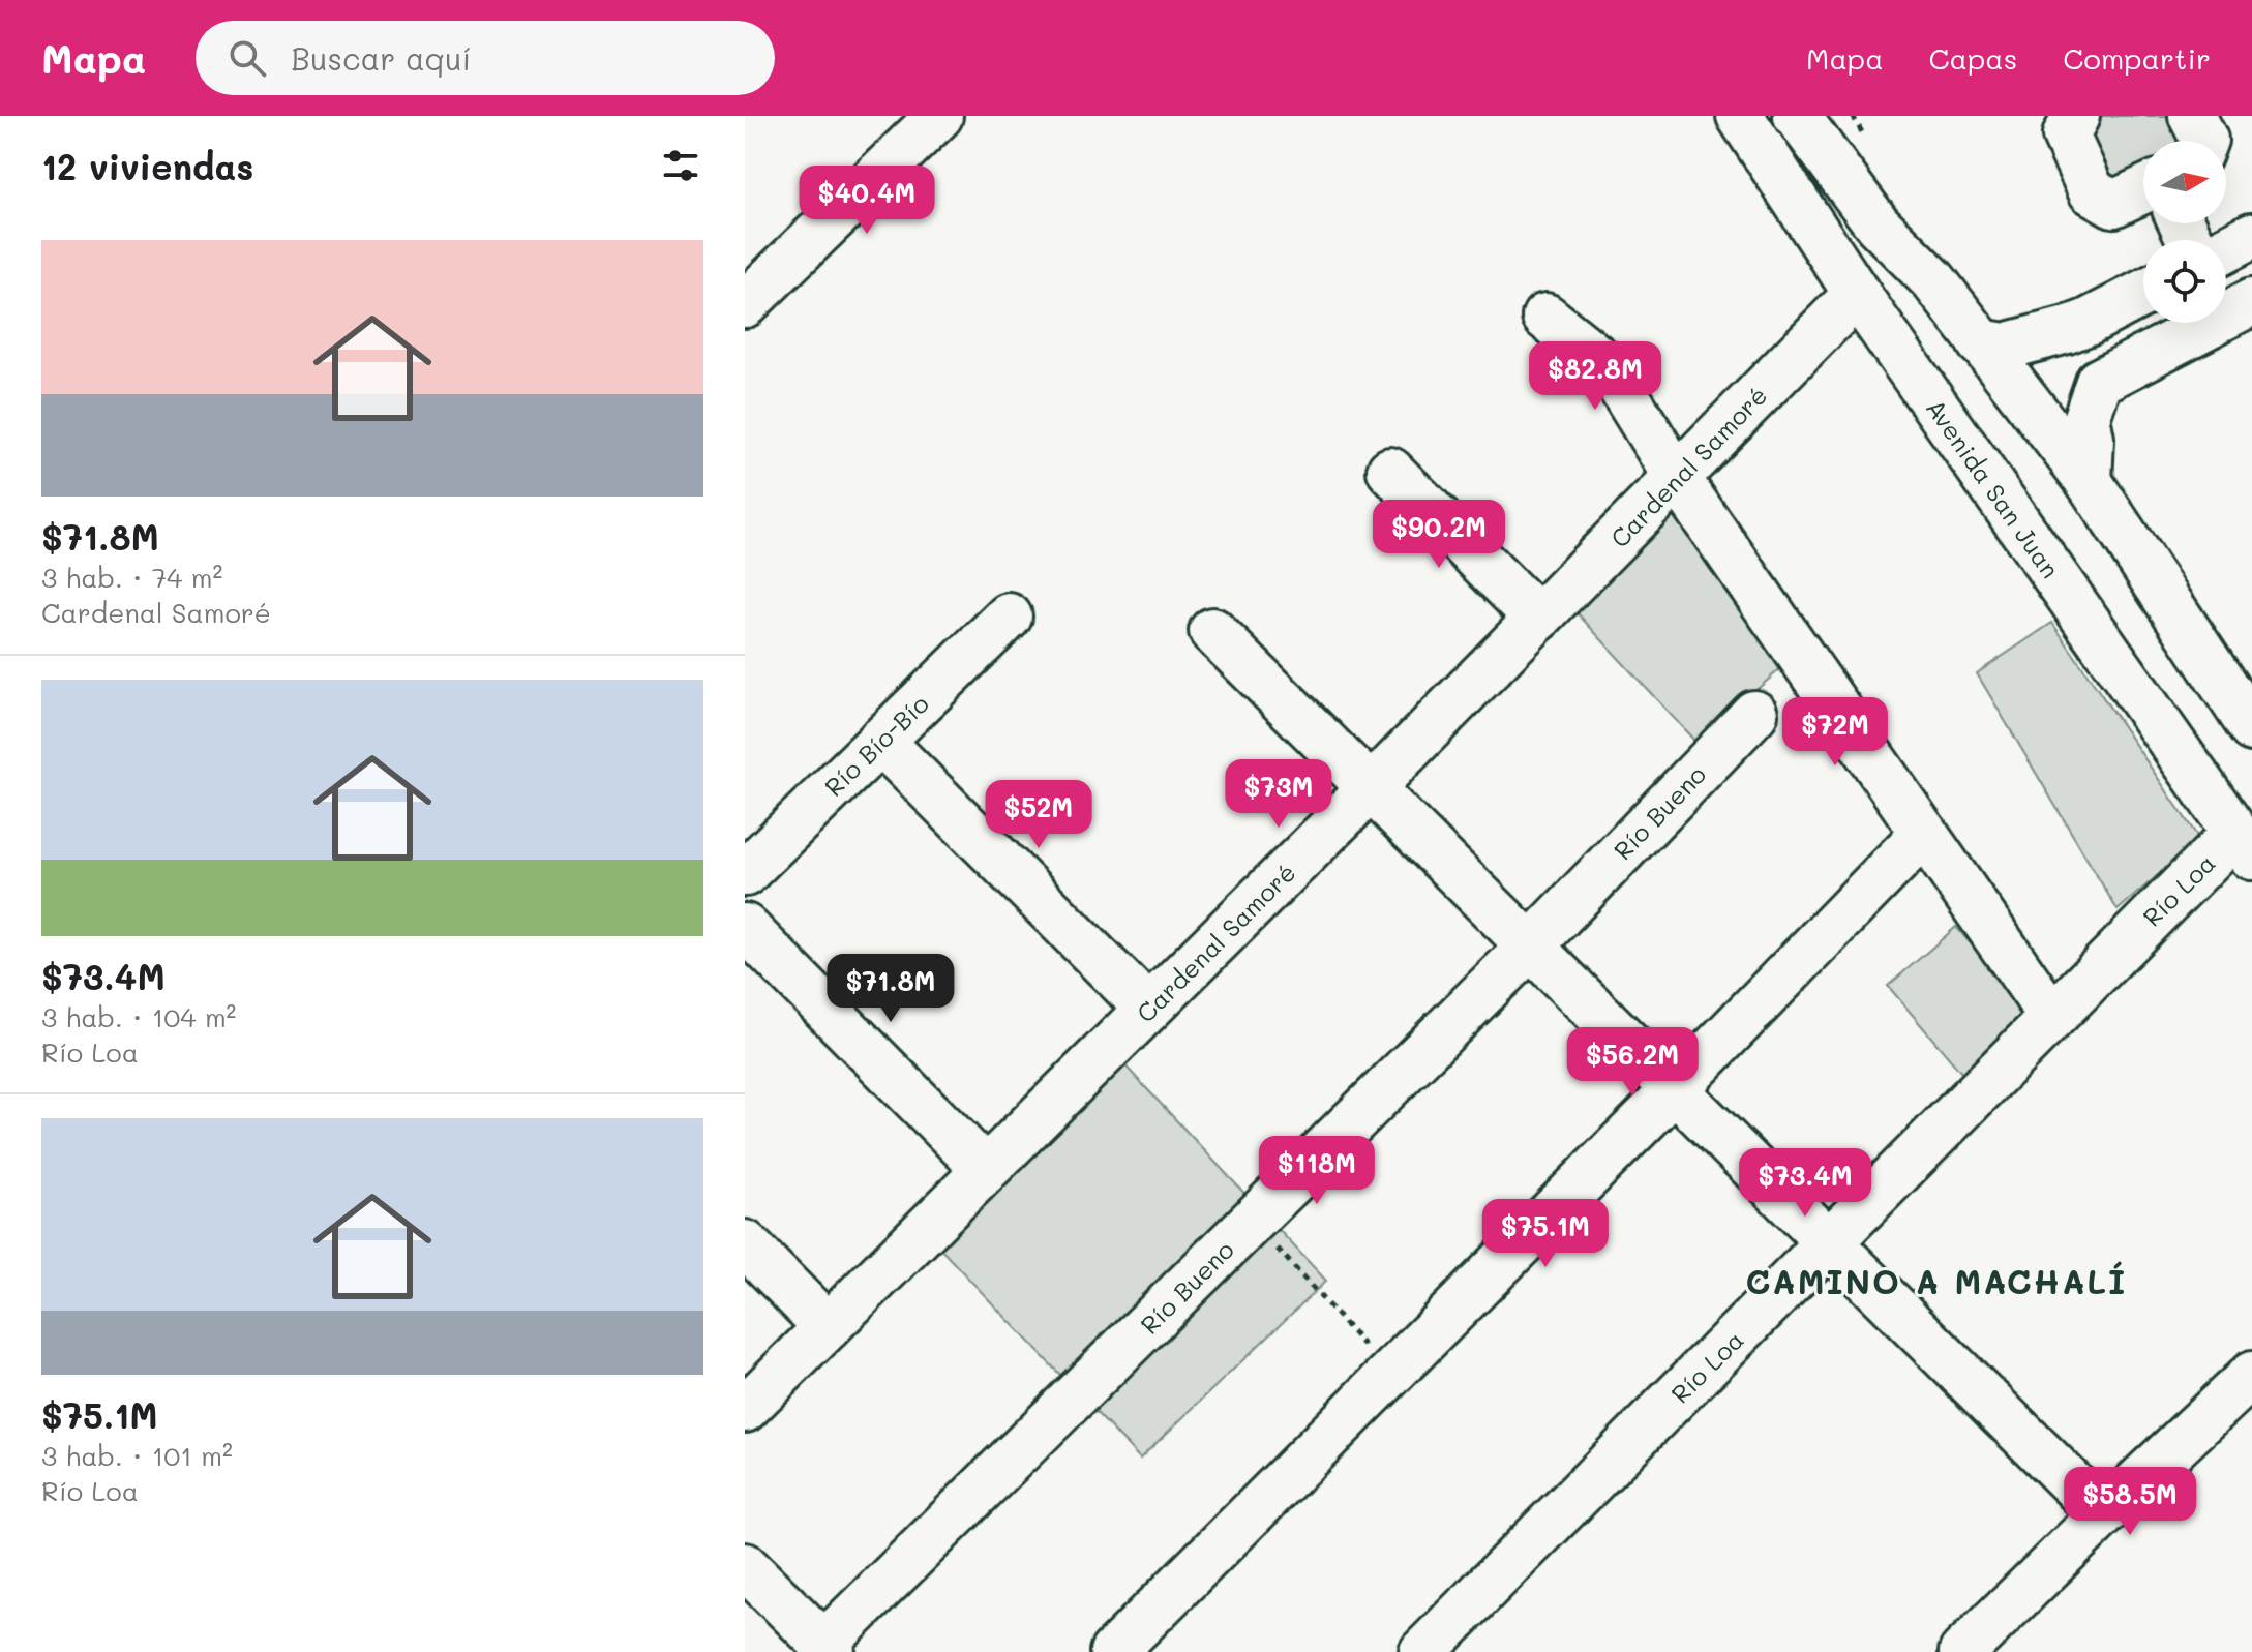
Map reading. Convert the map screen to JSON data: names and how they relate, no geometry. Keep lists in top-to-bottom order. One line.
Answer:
{"streets":{"street":["Cardenal Samoré","Avenida San Juan","Río Bío-Bío","Río Bueno","Río Loa"]},"crossings":[["Cardenal Samoré","Avenida San Juan"],["Avenida San Juan","Río Loa"]],"districts":["CAMINO A MACHALÍ"],"north":"right","page":{"header":"Mapa","search":"Buscar aquí","nav":["Mapa","Capas","Compartir"],"heading":"12 viviendas","price":["$40.4M","$82.8M","$90.2M","$72M","$73M","$52M","$71.8M","$56.2M","$118M","$73.4M","$75.1M","$58.5M"],"list":[{"name":"$71.8M","note":"3 hab. · 74 m² · Cardenal Samoré"},{"name":"$73.4M","note":"3 hab. · 104 m² · Río Loa"},{"name":"$75.1M","note":"3 hab. · 101 m² · Río Loa"}]}}
